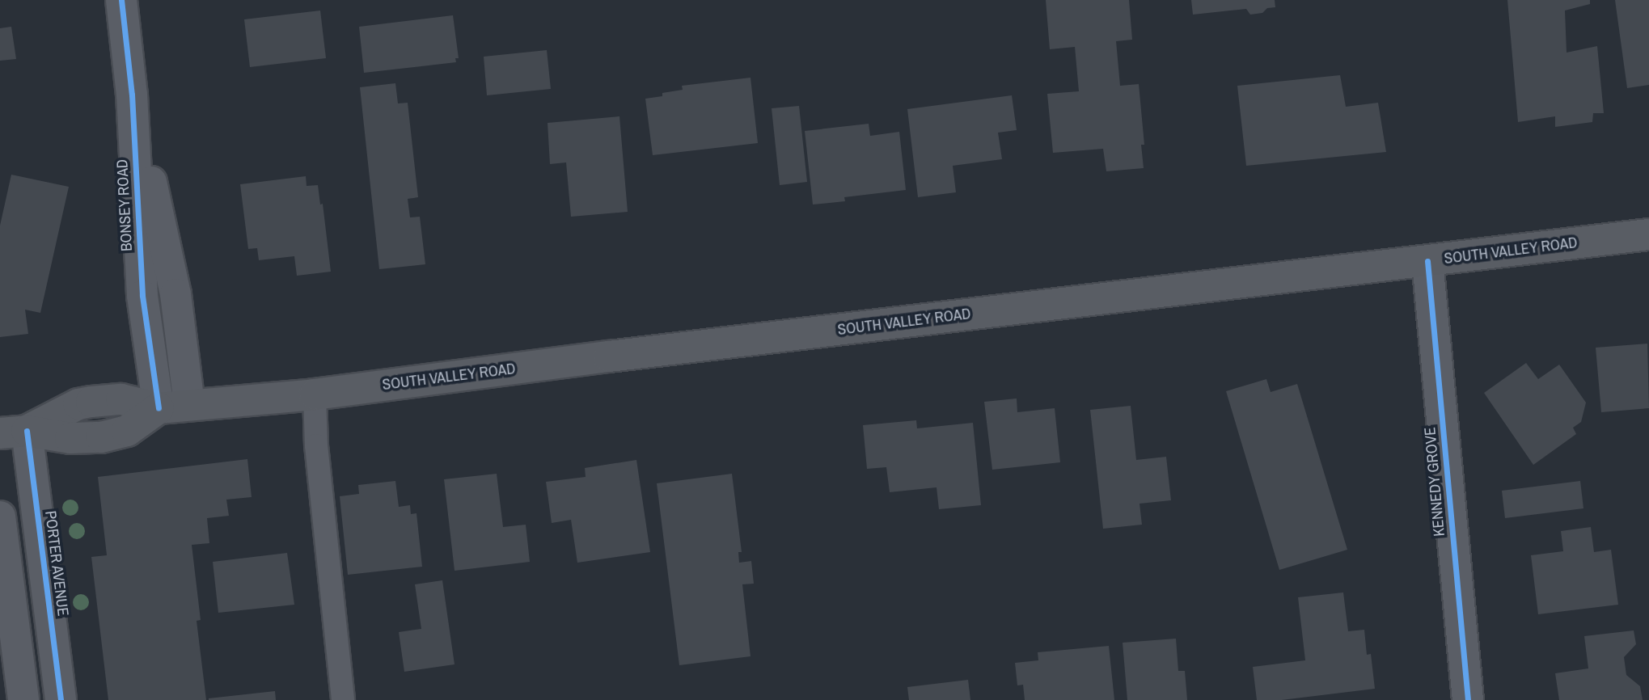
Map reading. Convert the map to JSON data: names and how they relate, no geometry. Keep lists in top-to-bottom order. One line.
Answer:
{"streets":{"main road":["SOUTH VALLEY ROAD"],"street":["BONSEY ROAD","KENNEDY GROVE","PORTER AVENUE"]},"crossings":[["BONSEY ROAD","SOUTH VALLEY ROAD"],["SOUTH VALLEY ROAD","KENNEDY GROVE"],["SOUTH VALLEY ROAD","PORTER AVENUE"]]}
